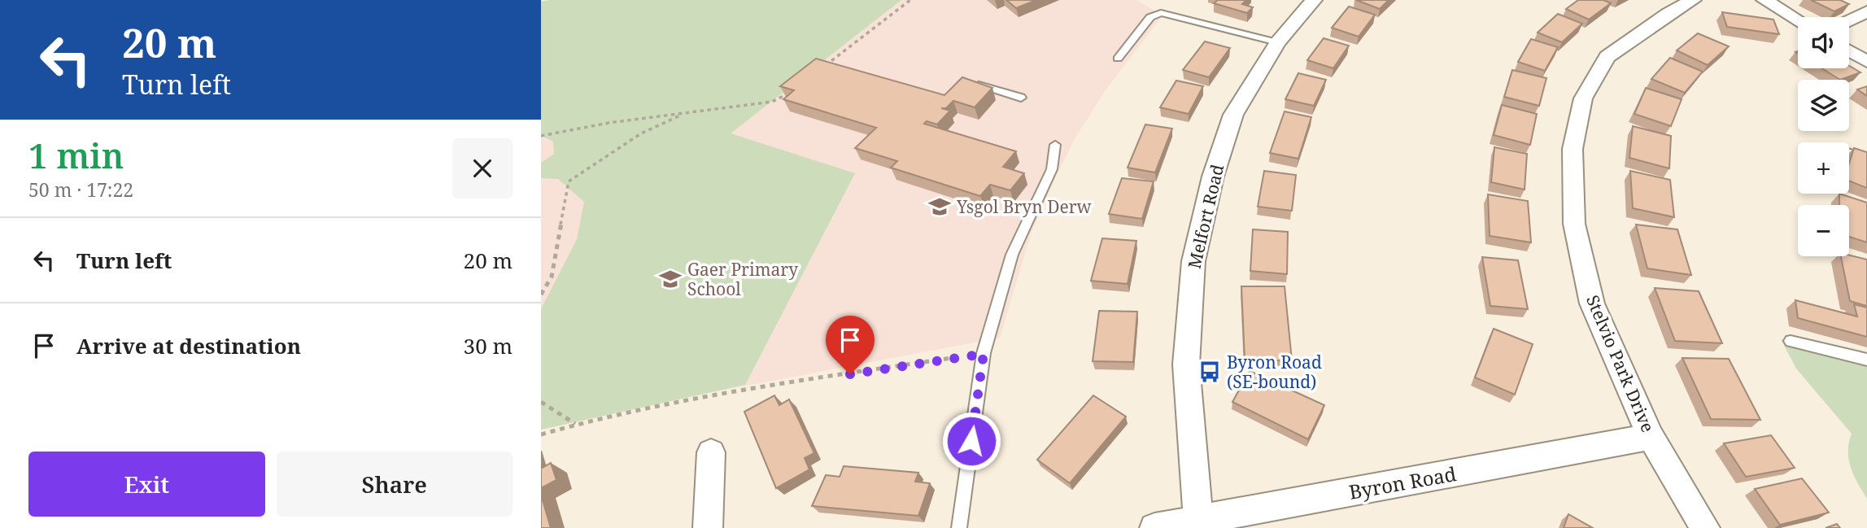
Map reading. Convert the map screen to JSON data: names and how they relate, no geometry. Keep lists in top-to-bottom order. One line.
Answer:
{"streets":{"street":["Melfort Road","Stelvio Park Drive","Byron Road"]},"crossings":[["Melfort Road","Byron Road"],["Stelvio Park Drive","Byron Road"]],"places":{"school or university":["Ysgol Bryn Derw","Gaer Primary School"],"bus stop":["Byron Road (SE-bound)"]},"page":{"turn":["20 m","Turn left"],"map_buttons":["+","−"],"heading":["1 min","50 m · 17:22"],"list":[{"name":"Turn left","value":"20 m"},{"name":"Arrive at destination","value":"30 m"}],"buttons":["Exit","Share"]}}
